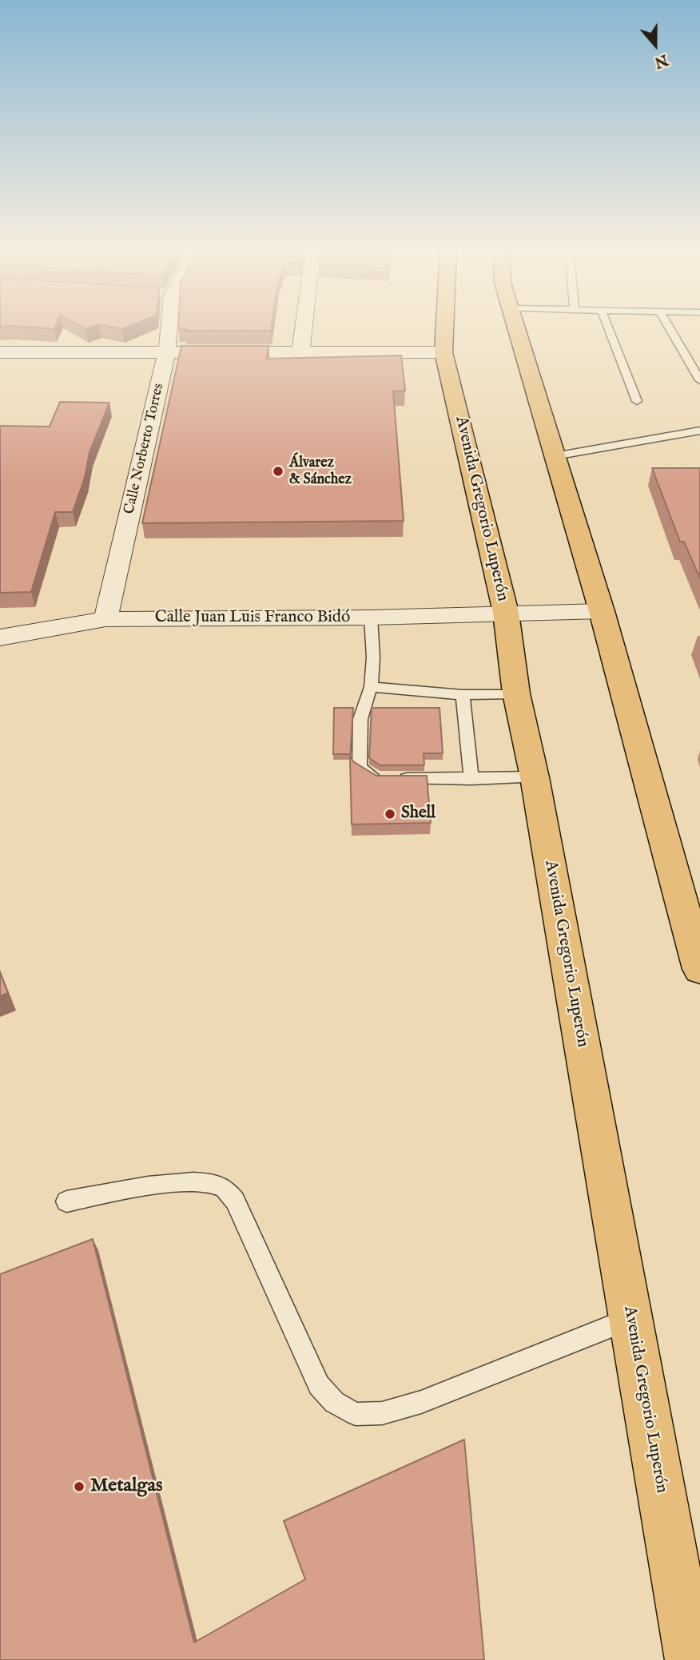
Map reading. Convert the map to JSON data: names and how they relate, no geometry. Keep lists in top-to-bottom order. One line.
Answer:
{"streets":{"main road":["Avenida Gregorio Luperón"],"street":["Calle Norberto Torres","Calle Juan Luis Franco Bidó"]},"crossings":[["Calle Norberto Torres","Calle Juan Luis Franco Bidó"],["Avenida Gregorio Luperón","Calle Juan Luis Franco Bidó"]],"places":["Álvarez & Sánchez","Shell","Metalgas"],"north":"bottom"}
